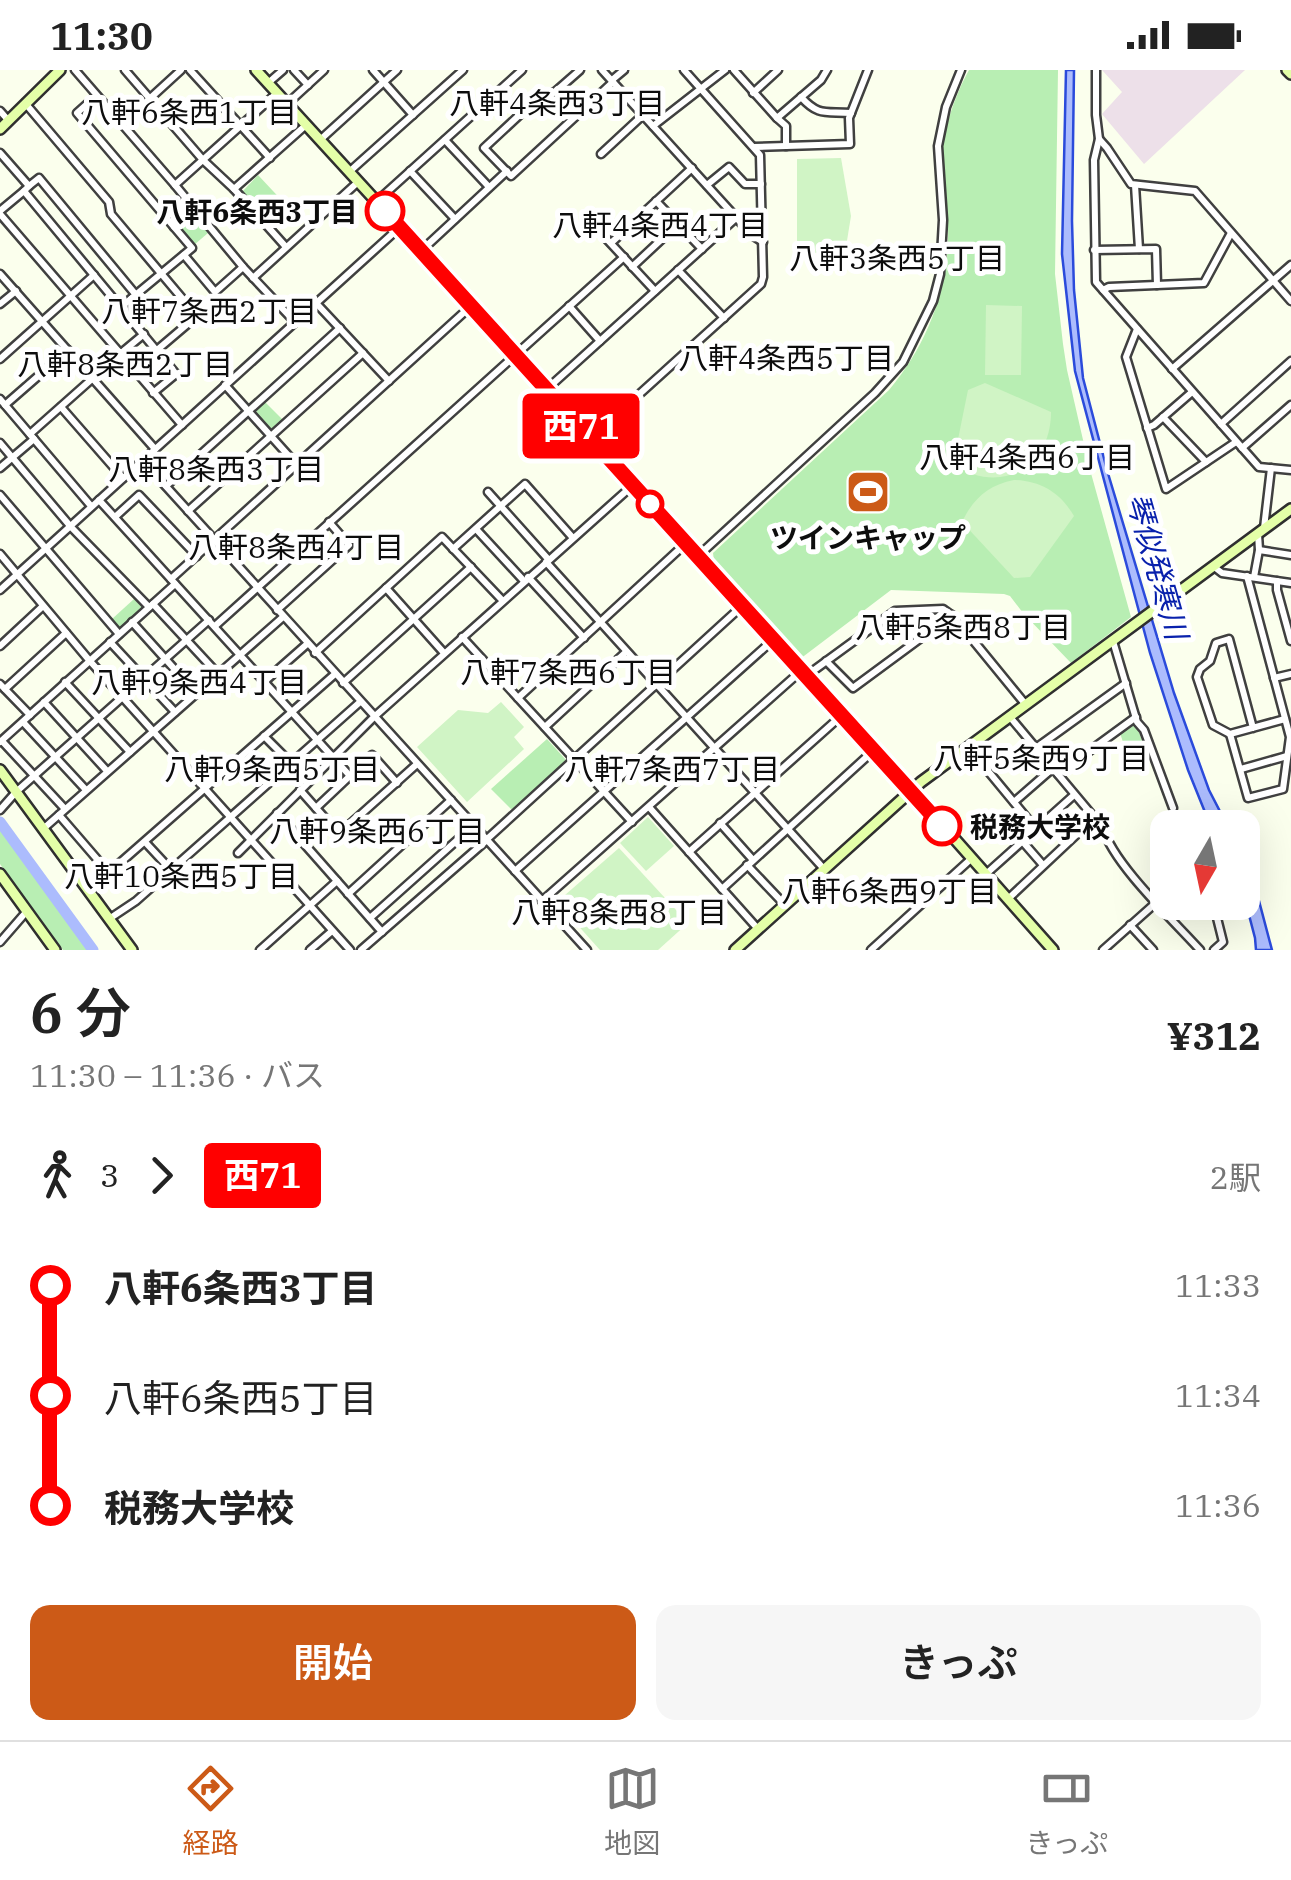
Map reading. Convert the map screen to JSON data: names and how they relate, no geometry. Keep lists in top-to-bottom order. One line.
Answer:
{"districts":["八軒4条西3丁目","八軒6条西1丁目","八軒4条西4丁目","八軒3条西5丁目","八軒7条西2丁目","八軒4条西5丁目","八軒8条西2丁目","八軒4条西6丁目","八軒8条西3丁目","八軒8条西4丁目","八軒5条西8丁目","八軒7条西6丁目","八軒9条西4丁目","八軒5条西9丁目","八軒9条西5丁目","八軒7条西7丁目","八軒9条西6丁目","八軒10条西5丁目","八軒6条西9丁目","八軒8条西8丁目"],"water":["琴似発寒川"],"places":{"other":["八軒6条西3丁目","税務大学校"],"sports":["ツインキャップ"]},"lines":["bus line 西71"],"north":"bottom","page":{"status":"11:30","on_map":"西71","heading":["6 分","11:30 – 11:36 · バス","¥312"],"legs":["3","西71","2駅"],"list":[{"name":"八軒6条西3丁目","value":"11:33"},{"name":"八軒6条西5丁目","value":"11:34"},{"name":"税務大学校","value":"11:36"}],"buttons":["開始","きっぷ"],"tabs":["経路","地図","きっぷ"]}}
